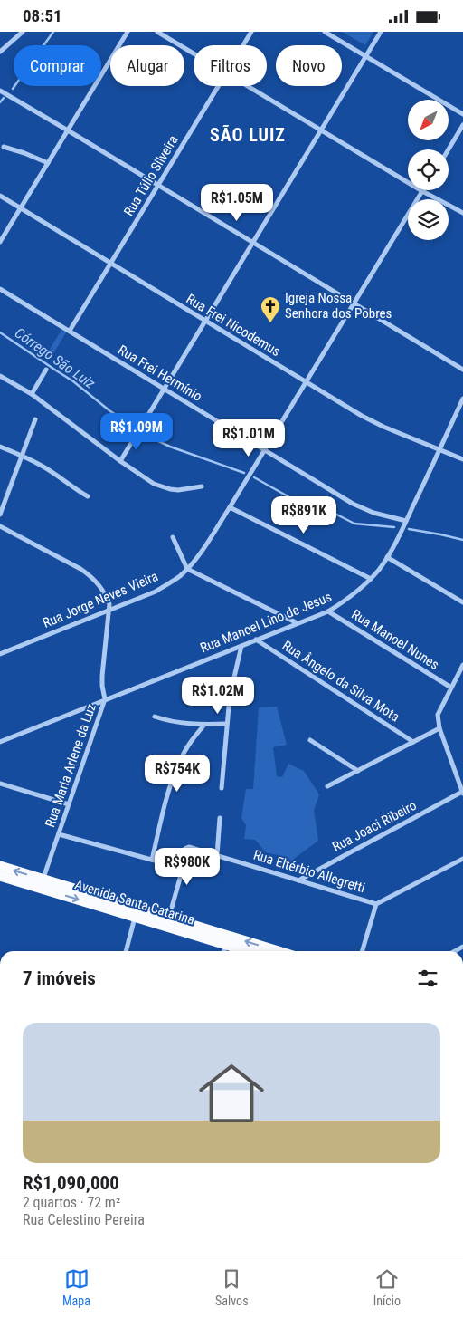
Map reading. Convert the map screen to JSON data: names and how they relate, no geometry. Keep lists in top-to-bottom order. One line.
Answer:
{"streets":{"main road":["Avenida Santa Catarina"],"street":["Rua Túlio Silveira","Rua Frei Nicodemus","Rua Frei Hermínio","Rua Jorge Neves Vieira","Rua Manoel Lino de Jesus","Rua Manoel Nunes","Rua Ângelo da Silva Mota","Rua Maria Arlene da Luz","Rua Joaci Ribeiro","Rua Eltérbio Allegretti"]},"crossings":[["Rua Túlio Silveira","Rua Frei Nicodemus"],["Rua Túlio Silveira","Rua Frei Hermínio"],["Rua Frei Nicodemus","Rua Jorge Neves Vieira"],["Rua Frei Nicodemus","Rua Manoel Lino de Jesus"],["Rua Frei Hermínio","Rua Jorge Neves Vieira"],["Rua Frei Hermínio","Rua Manoel Lino de Jesus"],["Rua Jorge Neves Vieira","Rua Maria Arlene da Luz"],["Rua Manoel Lino de Jesus","Rua Manoel Nunes"],["Rua Manoel Lino de Jesus","Rua Ângelo da Silva Mota"],["Rua Manoel Lino de Jesus","Rua Maria Arlene da Luz"],["Rua Maria Arlene da Luz","Avenida Santa Catarina"],["Rua Joaci Ribeiro","Rua Eltérbio Allegretti"]],"districts":["SÃO LUIZ"],"water":["Córrego São Luiz"],"places":{"church":["Igreja Nossa Senhora dos Pobres"]},"north":"bottom left","page":{"status":"08:51","chip":["Comprar","Alugar","Filtros","Novo"],"price":["R$1.05M","R$1.09M","R$1.01M","R$891K","R$1.02M","R$754K","R$980K"],"heading":"7 imóveis","list":[{"name":"R$1,090,000","note":"2 quartos · 72 m² · Rua Celestino Pereira"}],"tabs":["Mapa","Salvos","Início"]}}
